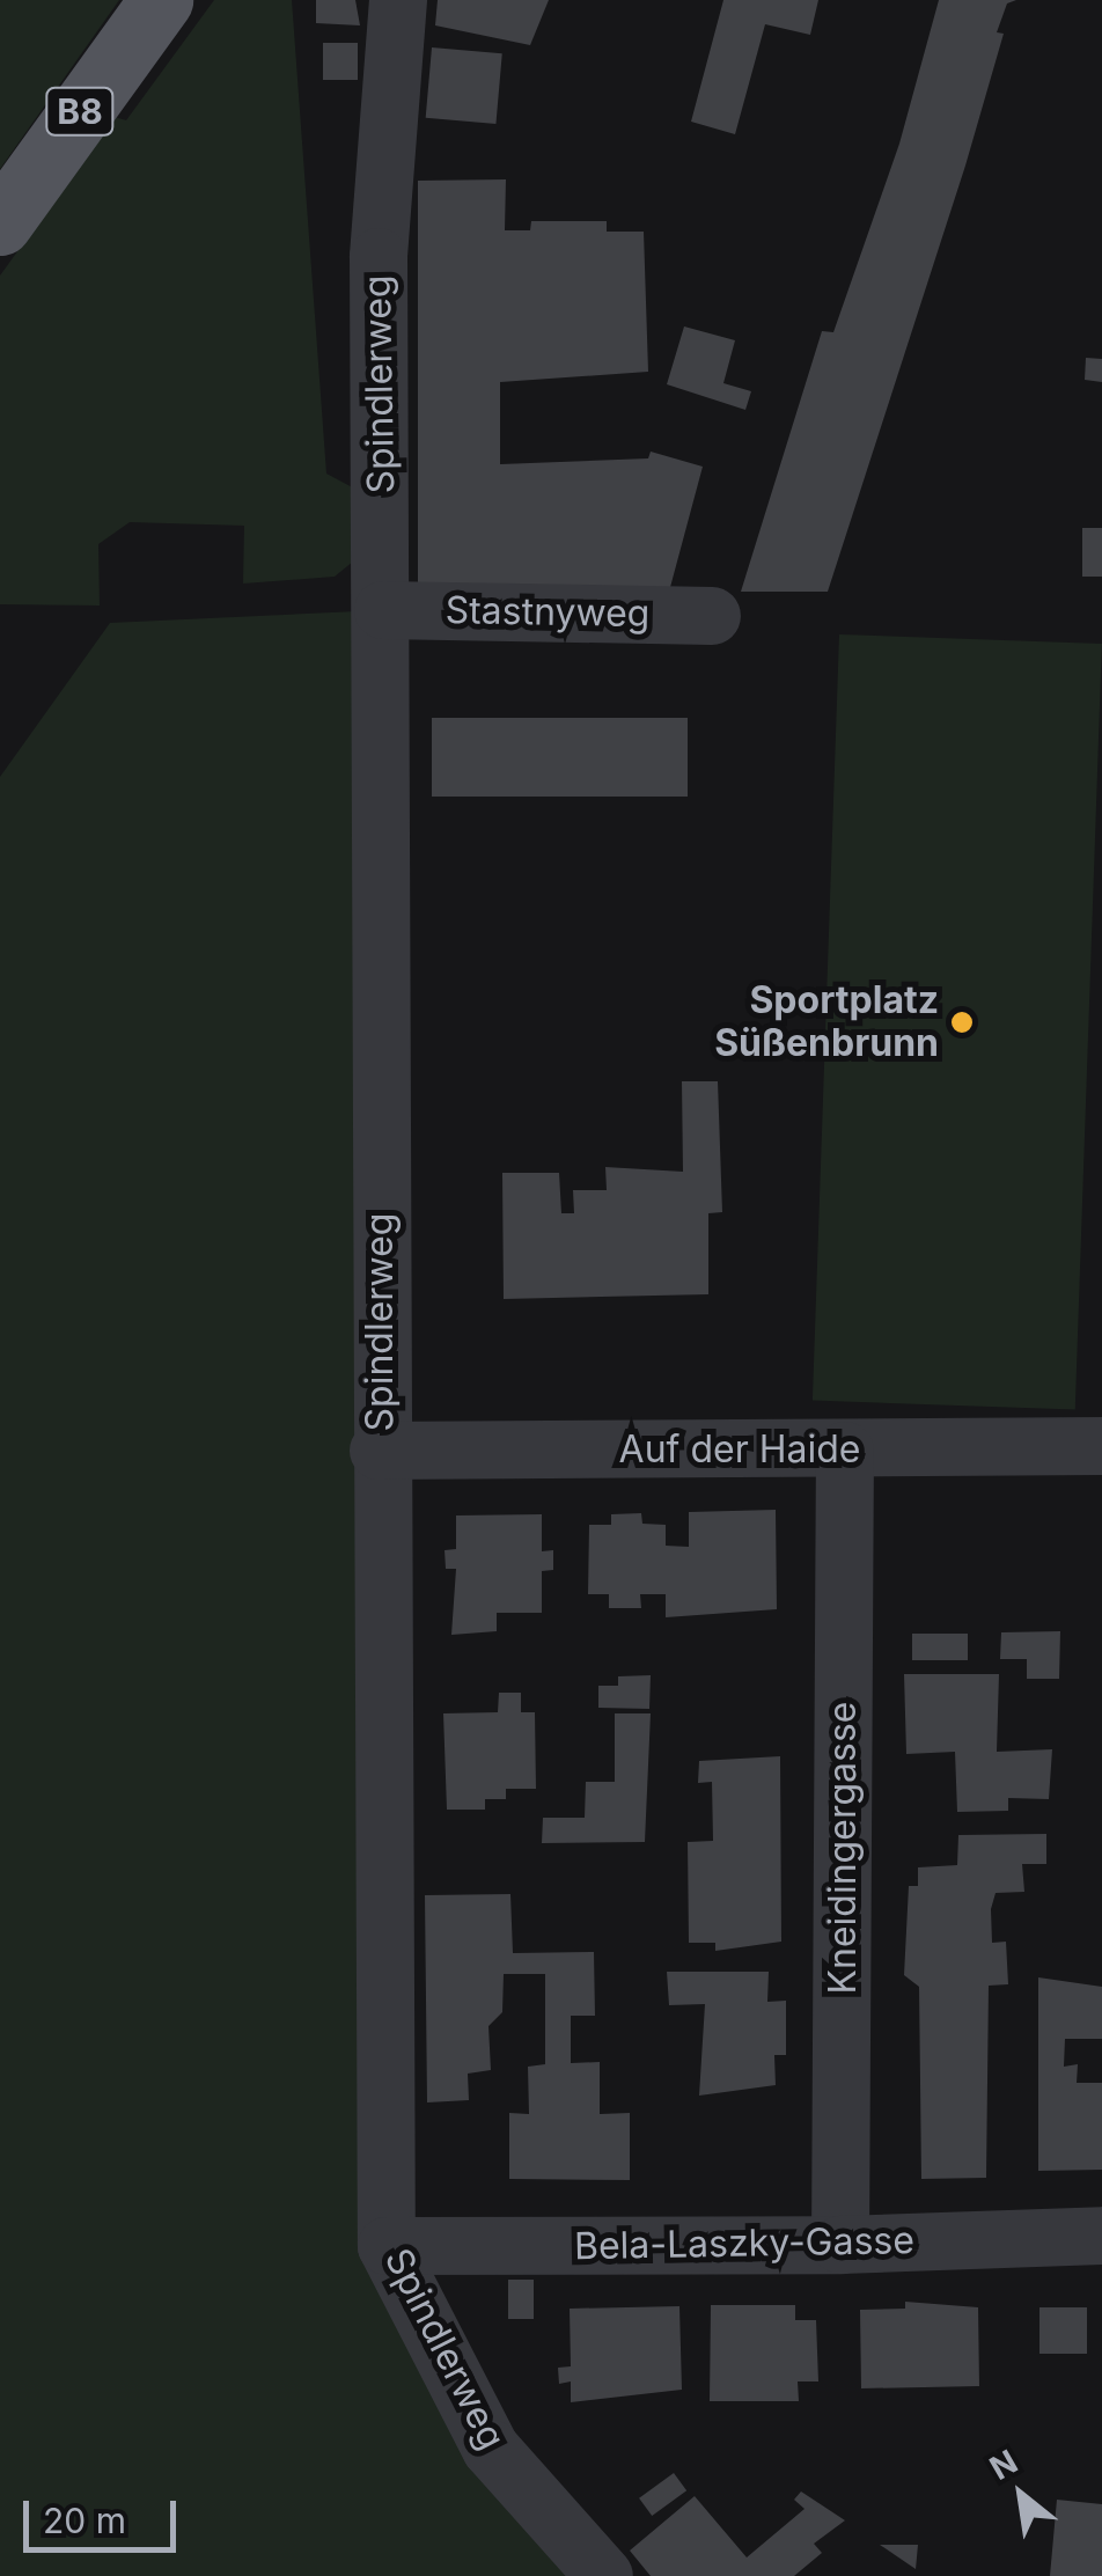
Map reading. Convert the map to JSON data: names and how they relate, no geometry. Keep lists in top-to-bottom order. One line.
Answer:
{"streets":{"main road":["B8"],"street":["Spindlerweg","Stastnyweg","Auf der Haide","Kneidingergasse","Bela-Laszky-Gasse"]},"crossings":[["Spindlerweg","Stastnyweg"],["Spindlerweg","Auf der Haide"],["Spindlerweg","Bela-Laszky-Gasse"],["Auf der Haide","Kneidingergasse"],["Kneidingergasse","Bela-Laszky-Gasse"]],"places":["Sportplatz Süßenbrunn"],"scale_bar":"20 m","north":"top left"}
